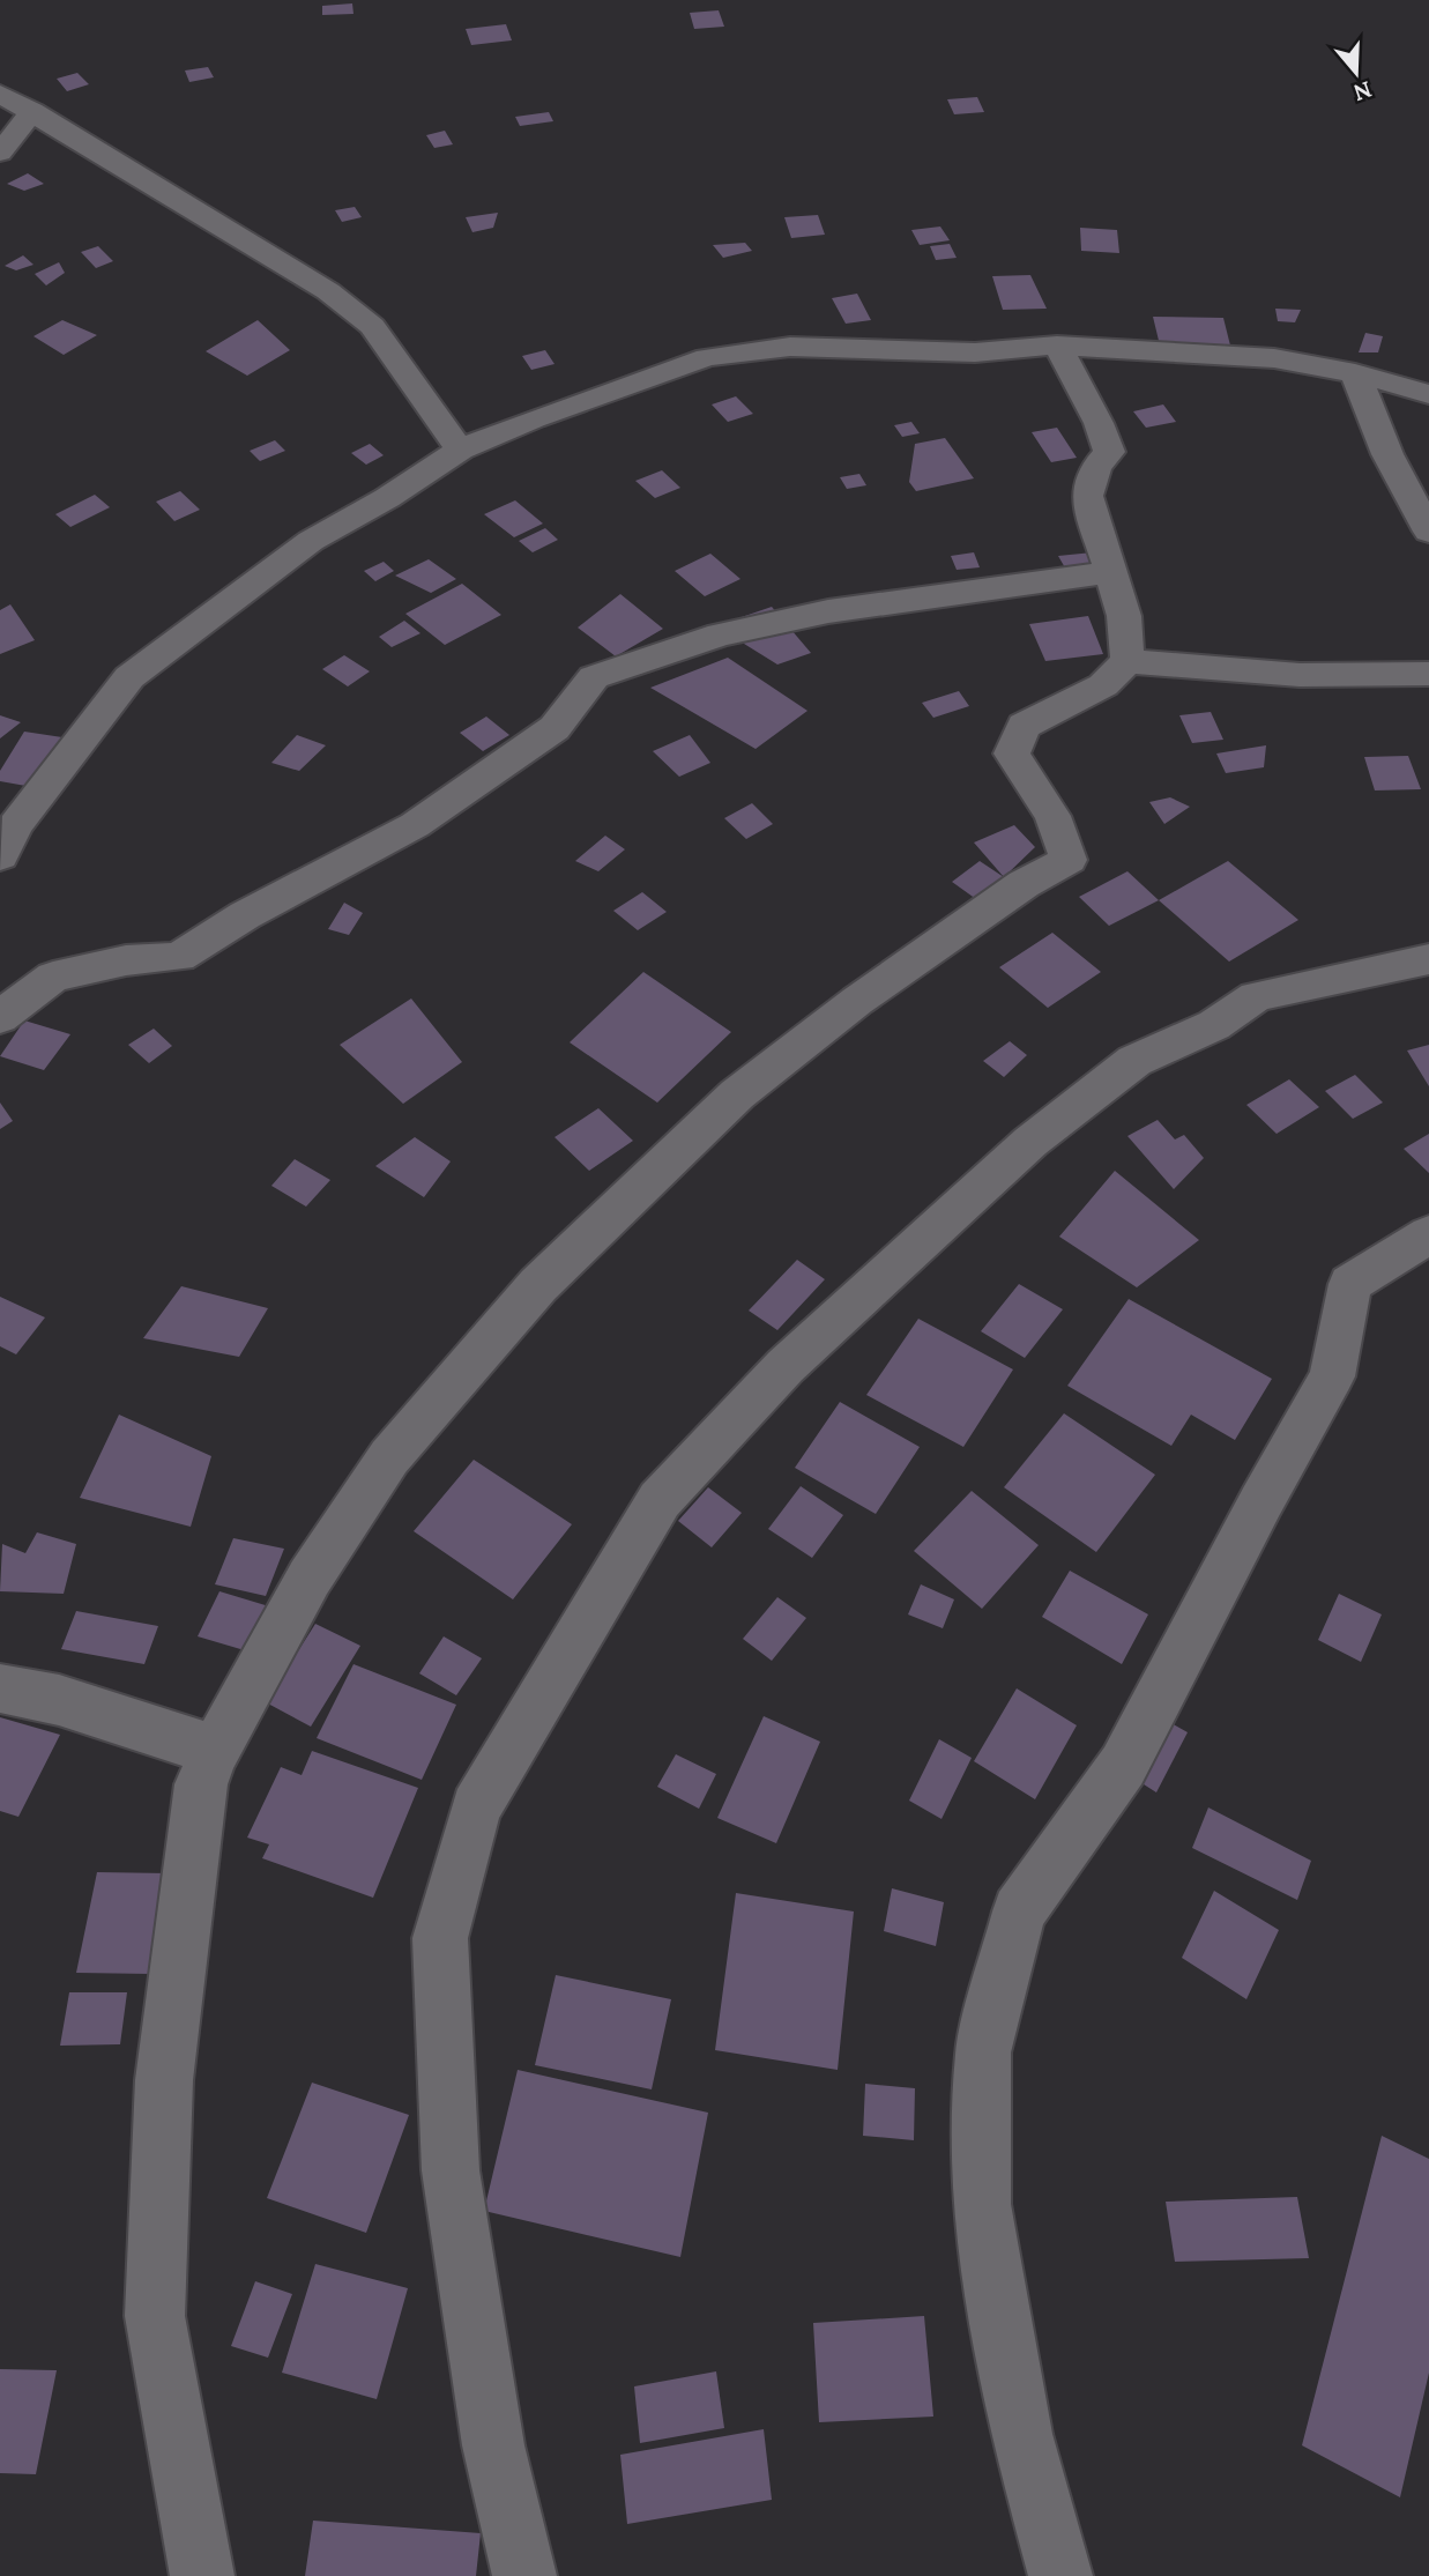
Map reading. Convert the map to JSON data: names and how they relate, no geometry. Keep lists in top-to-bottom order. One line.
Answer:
{"north":"bottom"}
